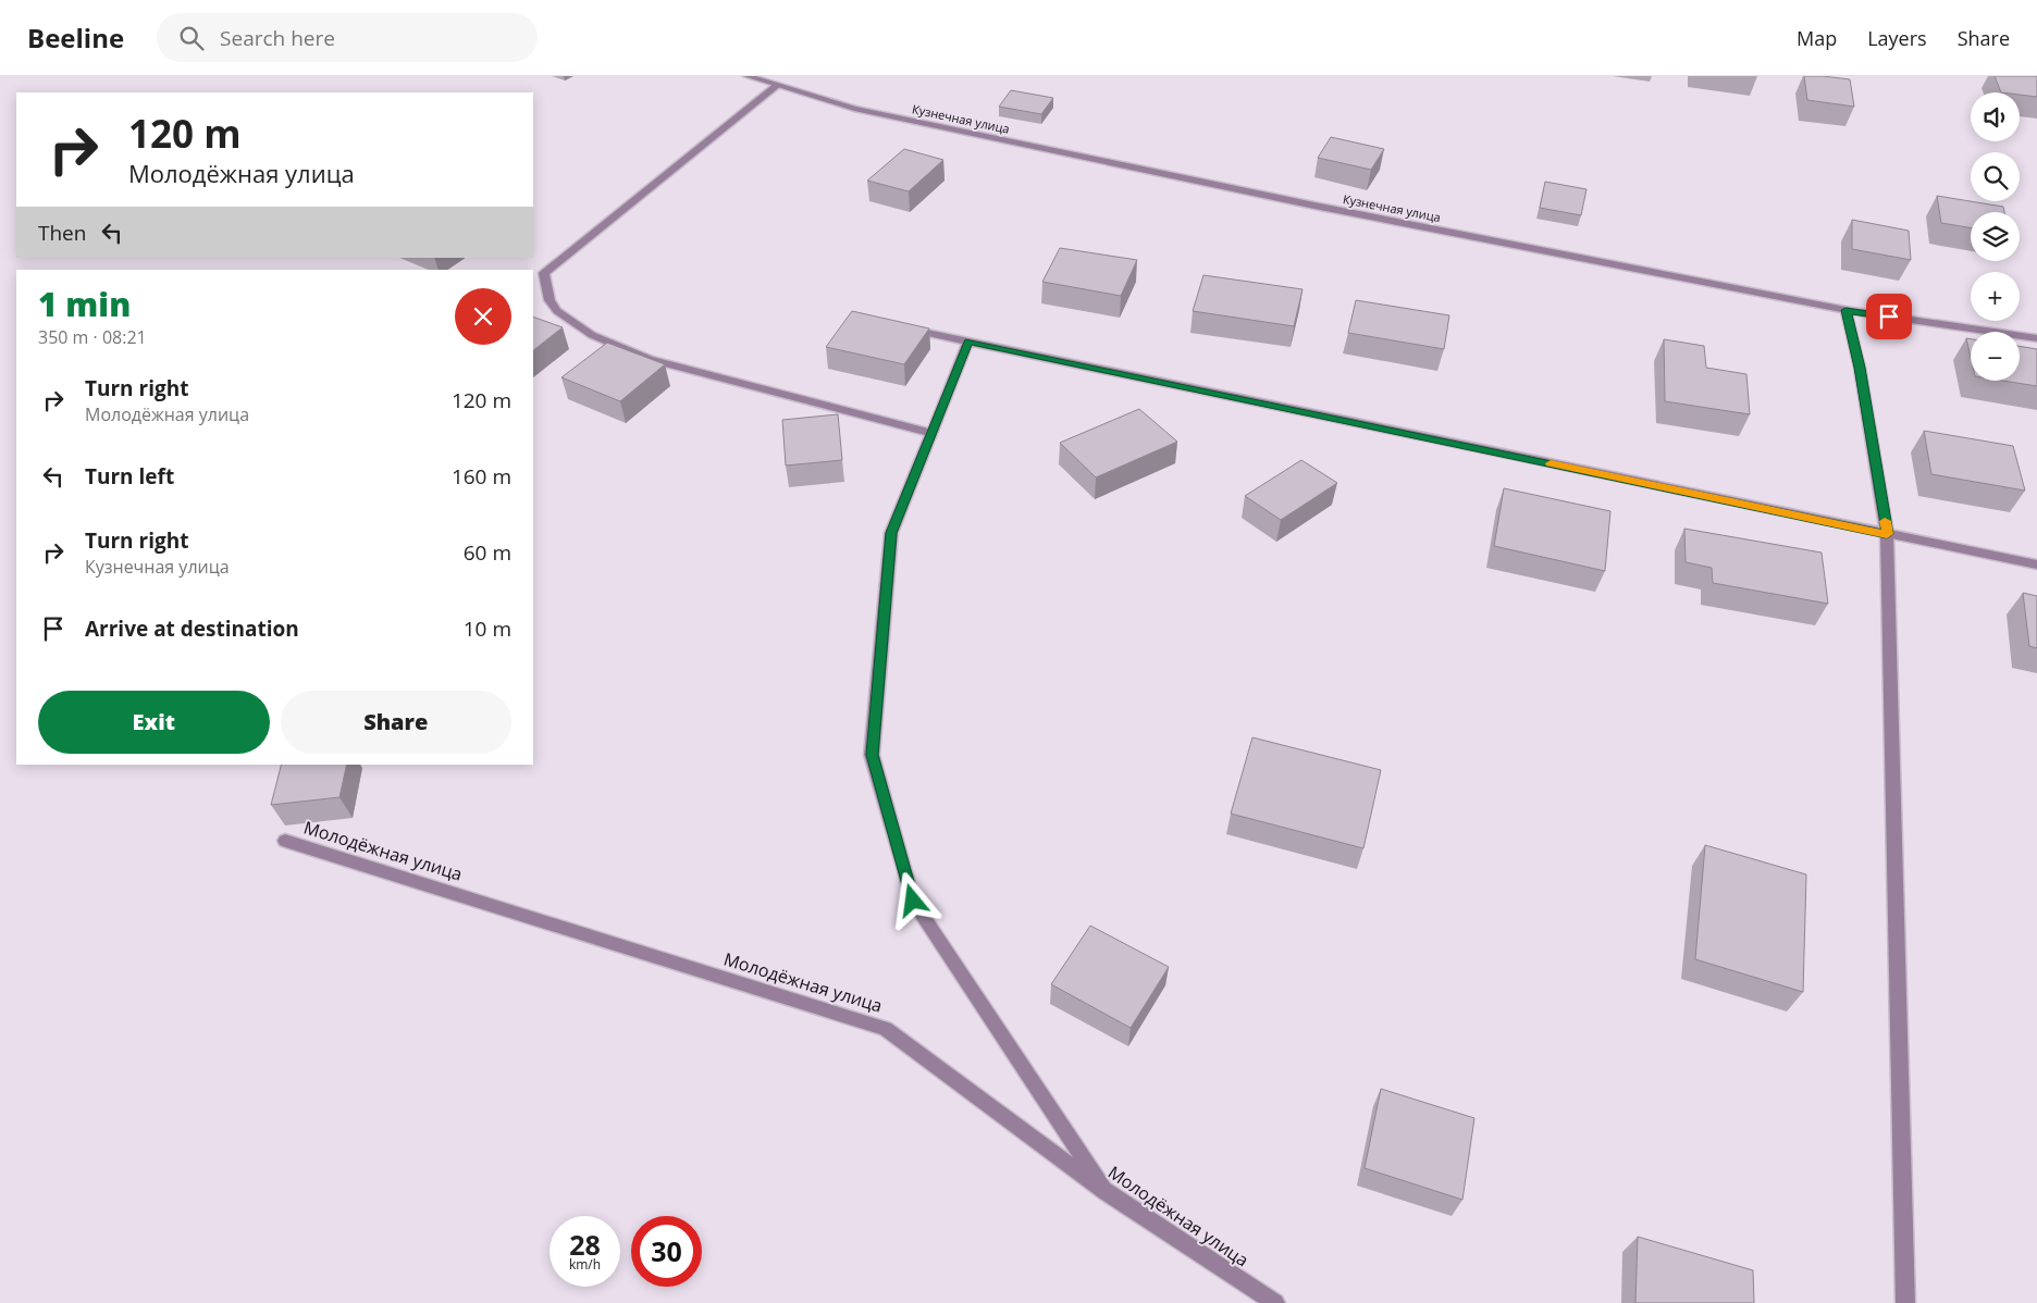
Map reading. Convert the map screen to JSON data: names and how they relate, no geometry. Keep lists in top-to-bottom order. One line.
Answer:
{"streets":{"street":["Кузнечная улица","Молодёжная улица"]},"page":{"header":"Beeline","search":"Search here","nav":["Map","Layers","Share"],"map_buttons":["+","−"],"turn":["120 m","Молодёжная улица"],"then":"Then","heading":["1 min","350 m · 08:21"],"list":[{"name":"Turn right","note":"Молодёжная улица","value":"120 m"},{"name":"Turn left","value":"160 m"},{"name":"Turn right","note":"Кузнечная улица","value":"60 m"},{"name":"Arrive at destination","value":"10 m"}],"buttons":["Exit","Share"],"speed":"28 km/h","limit":"30"}}
